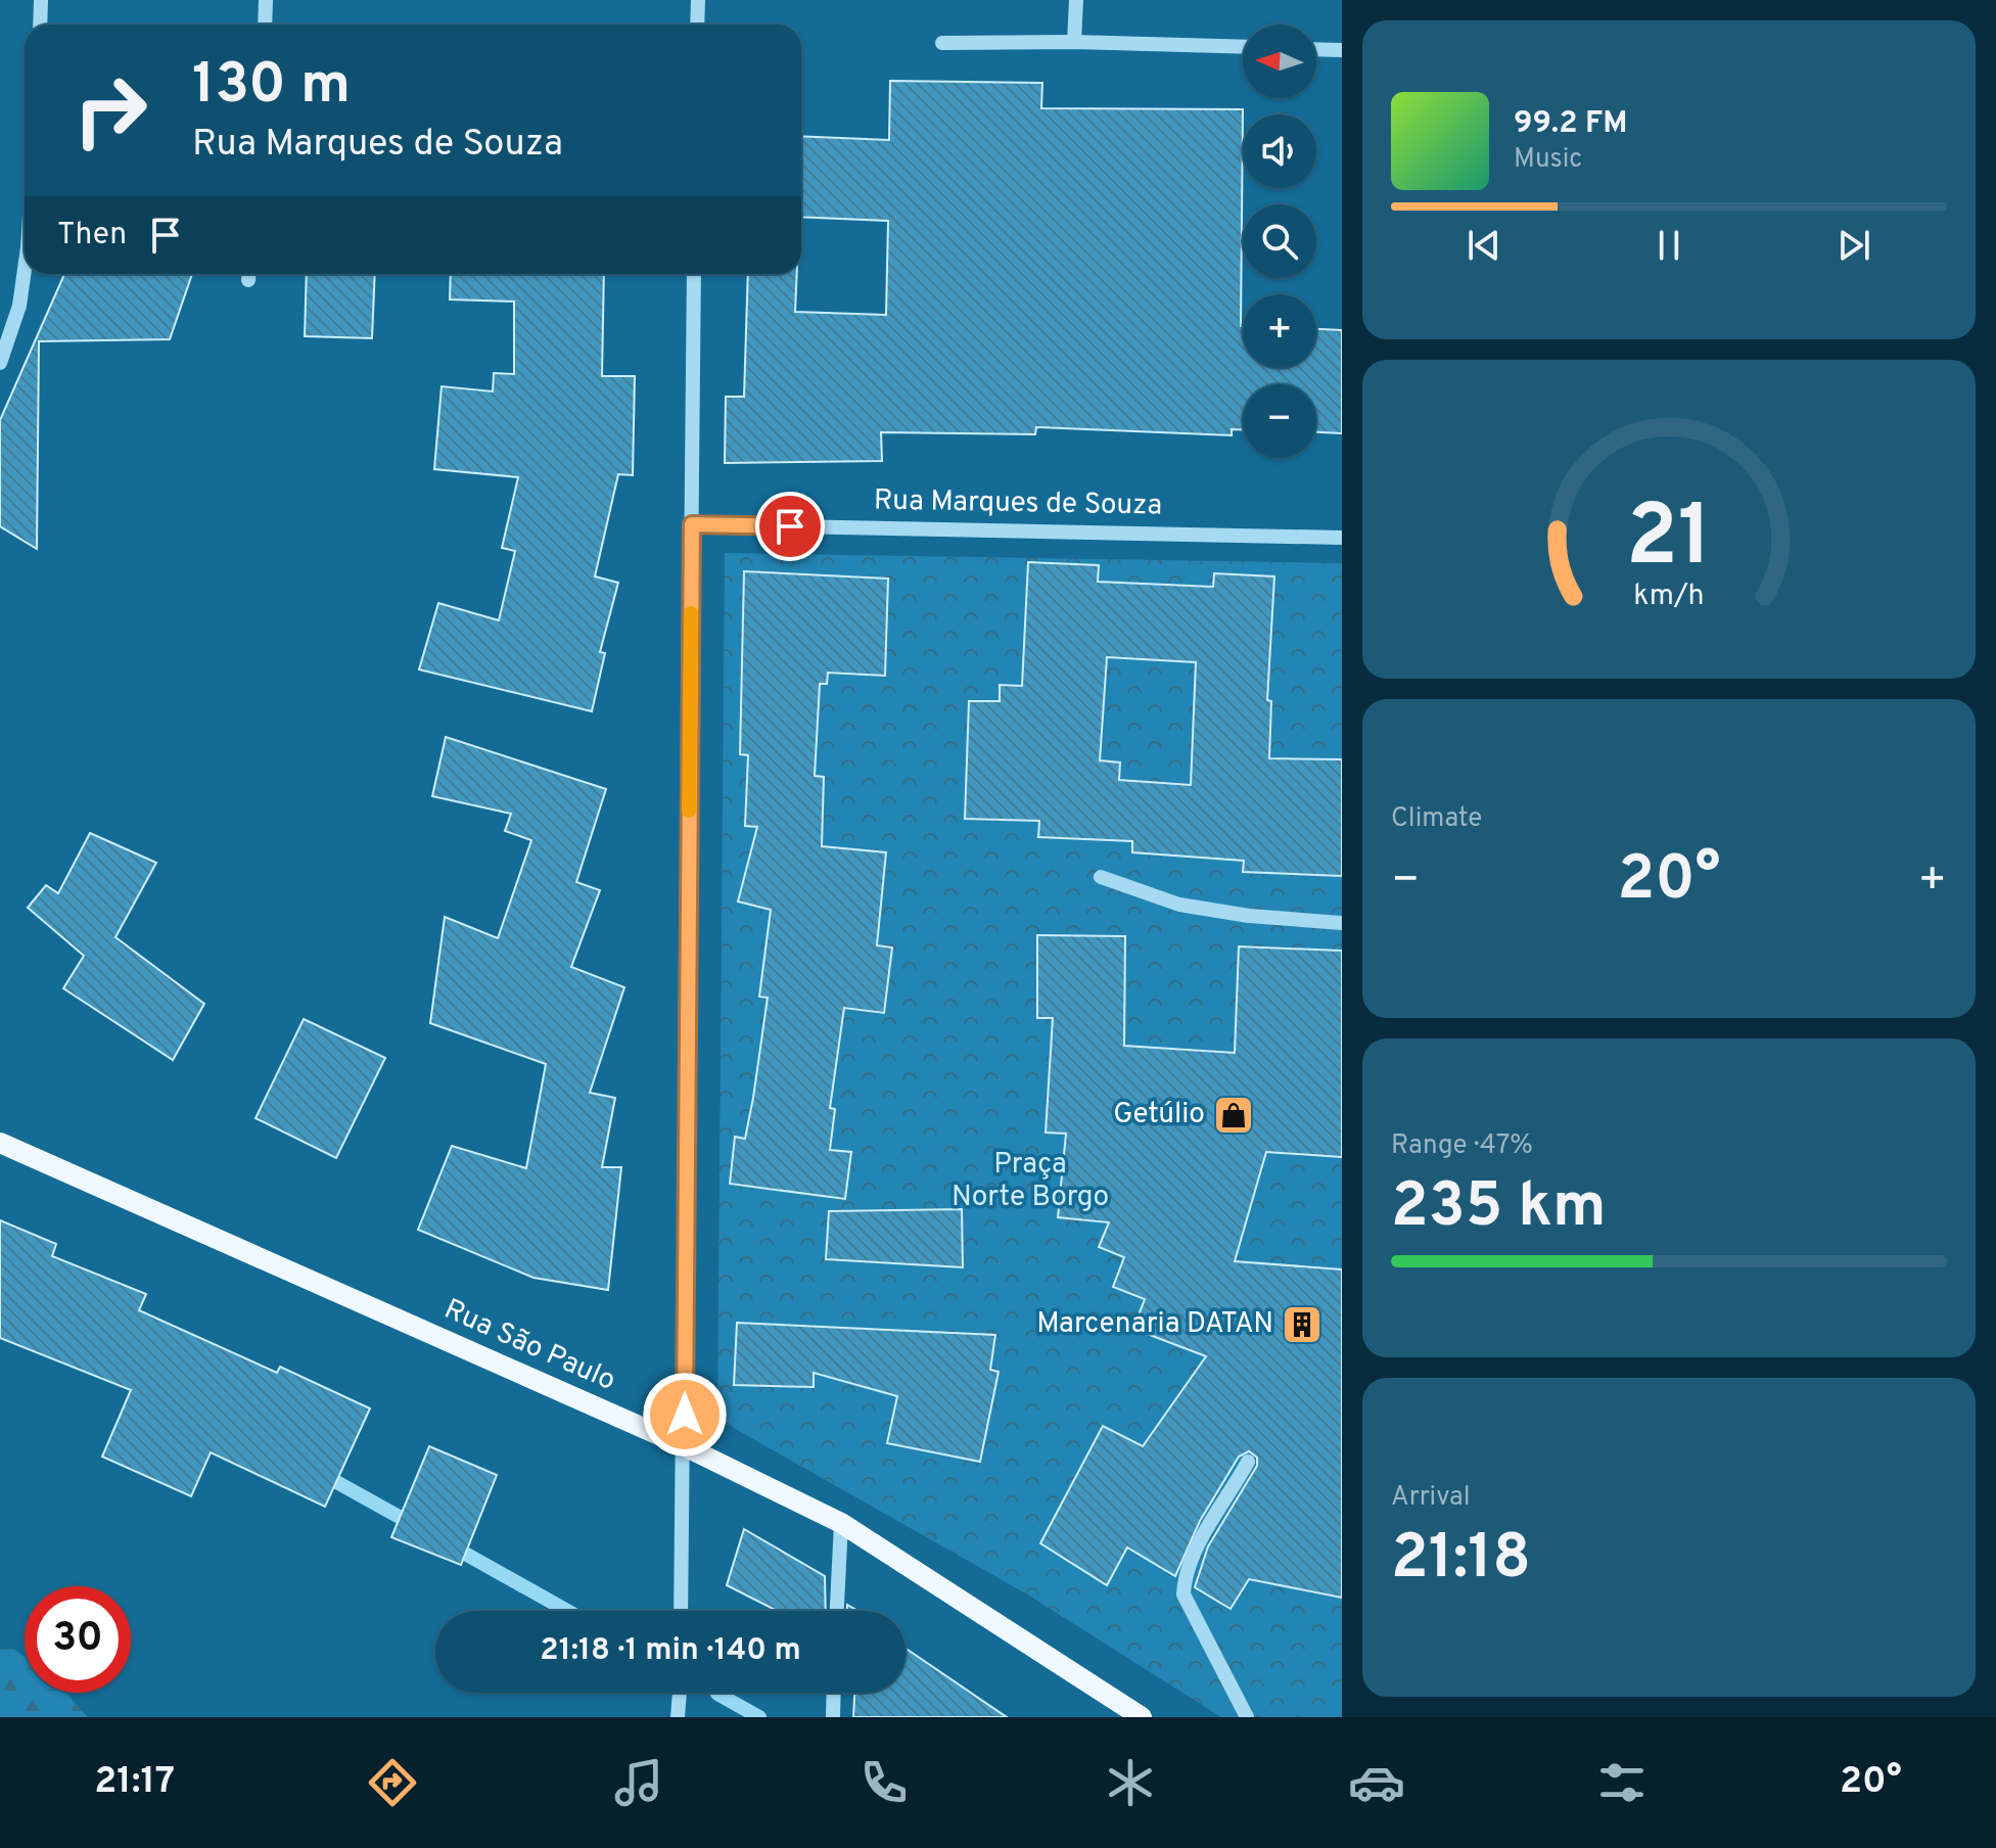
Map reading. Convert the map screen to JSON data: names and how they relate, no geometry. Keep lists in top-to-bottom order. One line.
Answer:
{"streets":{"main road":["Rua São Paulo"],"street":["Rua Marques de Souza"]},"parks":["Praça Norte Borgo"],"places":{"shop":["Getúlio"],"building":["Marcenaria DATAN"]},"north":"left","page":{"map_buttons":["+","−"],"turn":["130 m","Rua Marques de Souza"],"song":["99.2 FM","Music"],"then":"Then","tile":["Climate",["Range · 47%","235 km"],["Arrival","21:18"]],"heat":["−","20°","+"],"limit":"30","trip":"21:18 · 1 min · 140 m","tabs":["21:17","20°"],"gauge":["21","km/h"]}}
